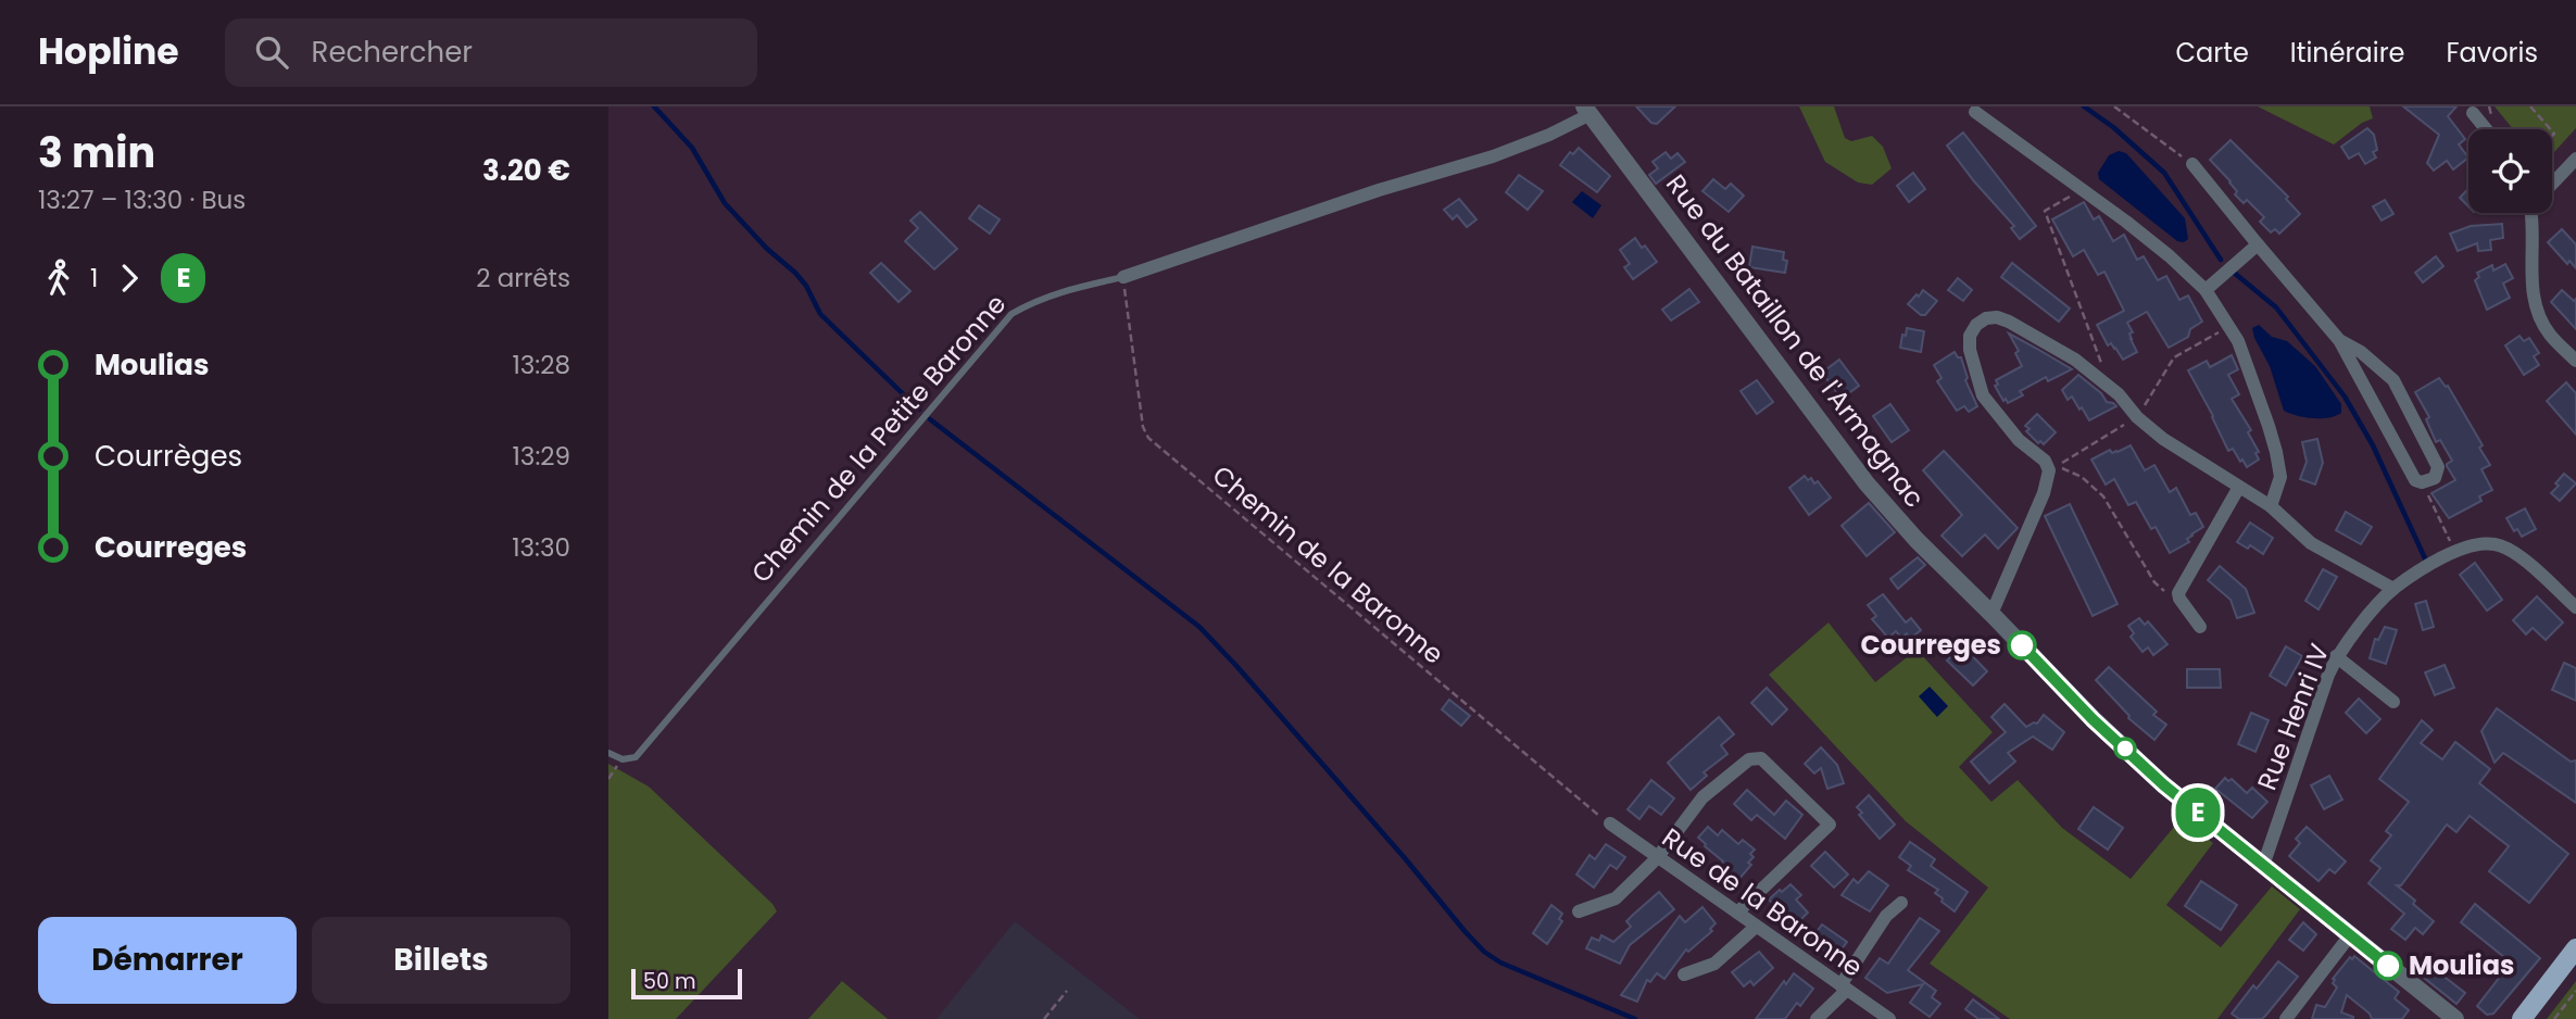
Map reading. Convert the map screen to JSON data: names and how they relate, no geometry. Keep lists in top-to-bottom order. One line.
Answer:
{"streets":{"street":["Rue du Bataillon de l'Armagnac","Chemin de la Petite Baronne","Rue Henri IV","Rue de la Baronne"],"path":["Chemin de la Baronne"]},"crossings":[["Rue du Bataillon de l'Armagnac","Chemin de la Petite Baronne"],["Rue du Bataillon de l'Armagnac","Rue Henri IV"],["Chemin de la Petite Baronne","Chemin de la Baronne"],["Chemin de la Baronne","Rue de la Baronne"]],"places":["Courreges","Moulias"],"lines":["bus line E"],"scale_bar":"50 m","page":{"header":"Hopline","search":"Rechercher","nav":["Carte","Itinéraire","Favoris"],"heading":["3 min","13:27 – 13:30 · Bus","3.20 €"],"on_map":"E","legs":["1","E","2 arrêts"],"list":[{"name":"Moulias","value":"13:28"},{"name":"Courrèges","value":"13:29"},{"name":"Courreges","value":"13:30"}],"buttons":["Démarrer","Billets"],"scale":"50 m"}}
